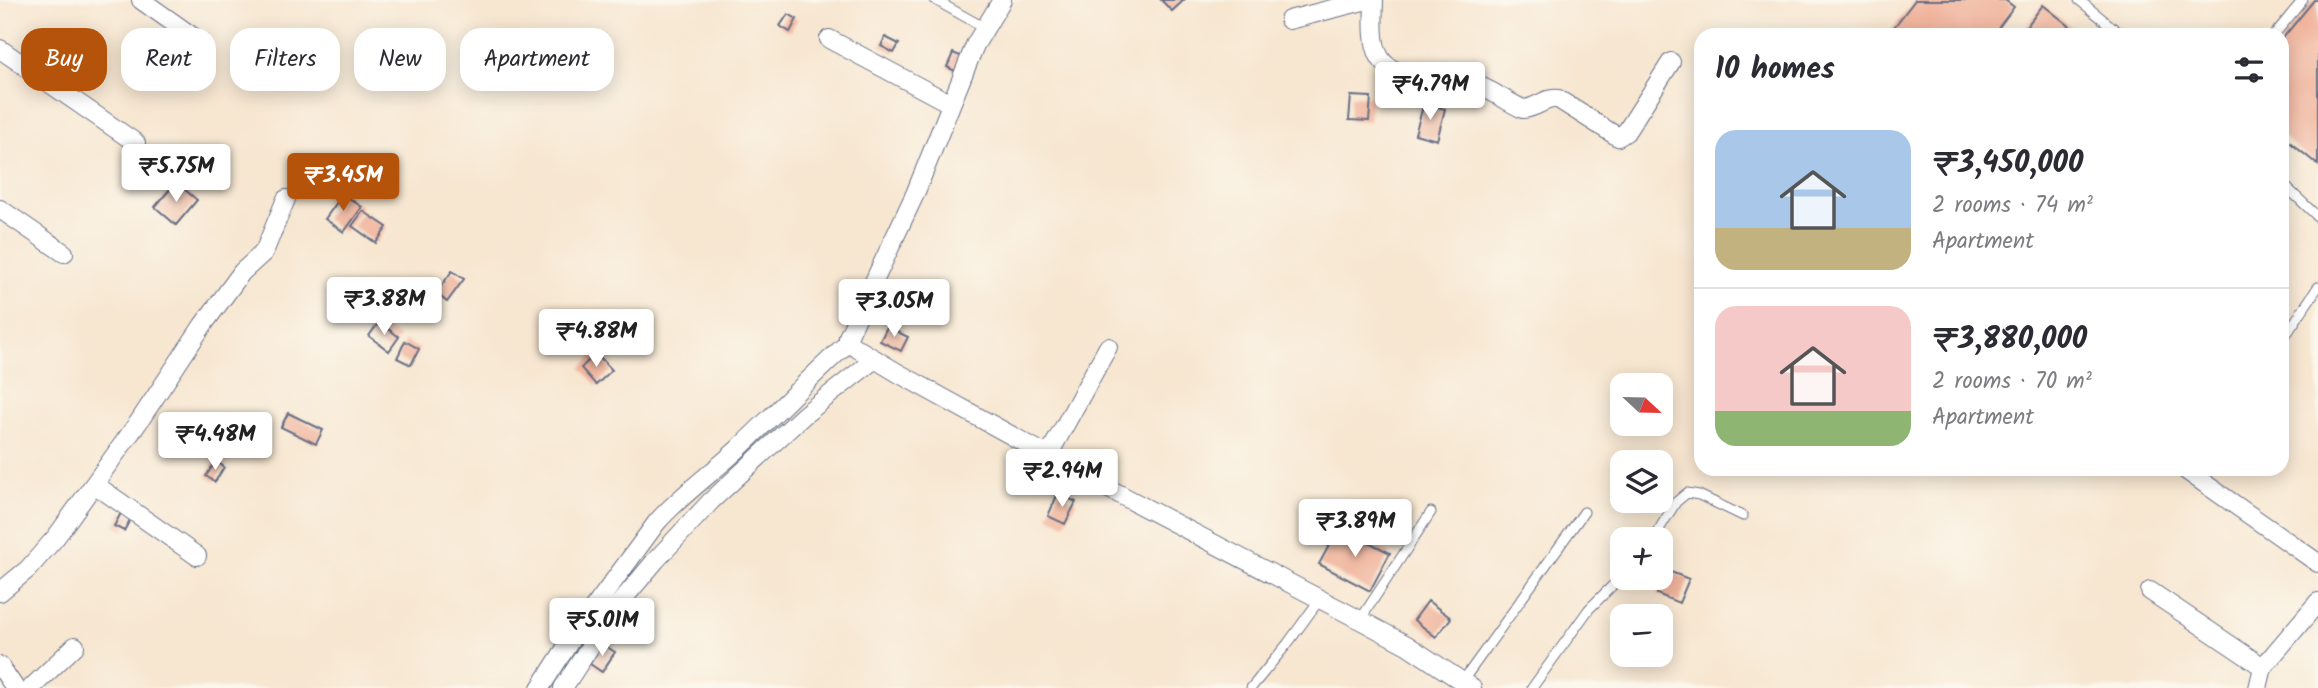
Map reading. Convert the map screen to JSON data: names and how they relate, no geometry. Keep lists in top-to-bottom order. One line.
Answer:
{"north":"right","page":{"chip":["Buy","Rent","Filters","New","Apartment"],"heading":"10 homes","price":["₹4.79M","₹5.75M","₹3.45M","₹3.88M","₹3.05M","₹4.88M","₹4.48M","₹2.94M","₹3.89M","₹5.01M"],"list":[{"name":"₹3,450,000","note":"2 rooms · 74 m² · Apartment"},{"name":"₹3,880,000","note":"2 rooms · 70 m² · Apartment"}],"map_buttons":["+","−"]}}
